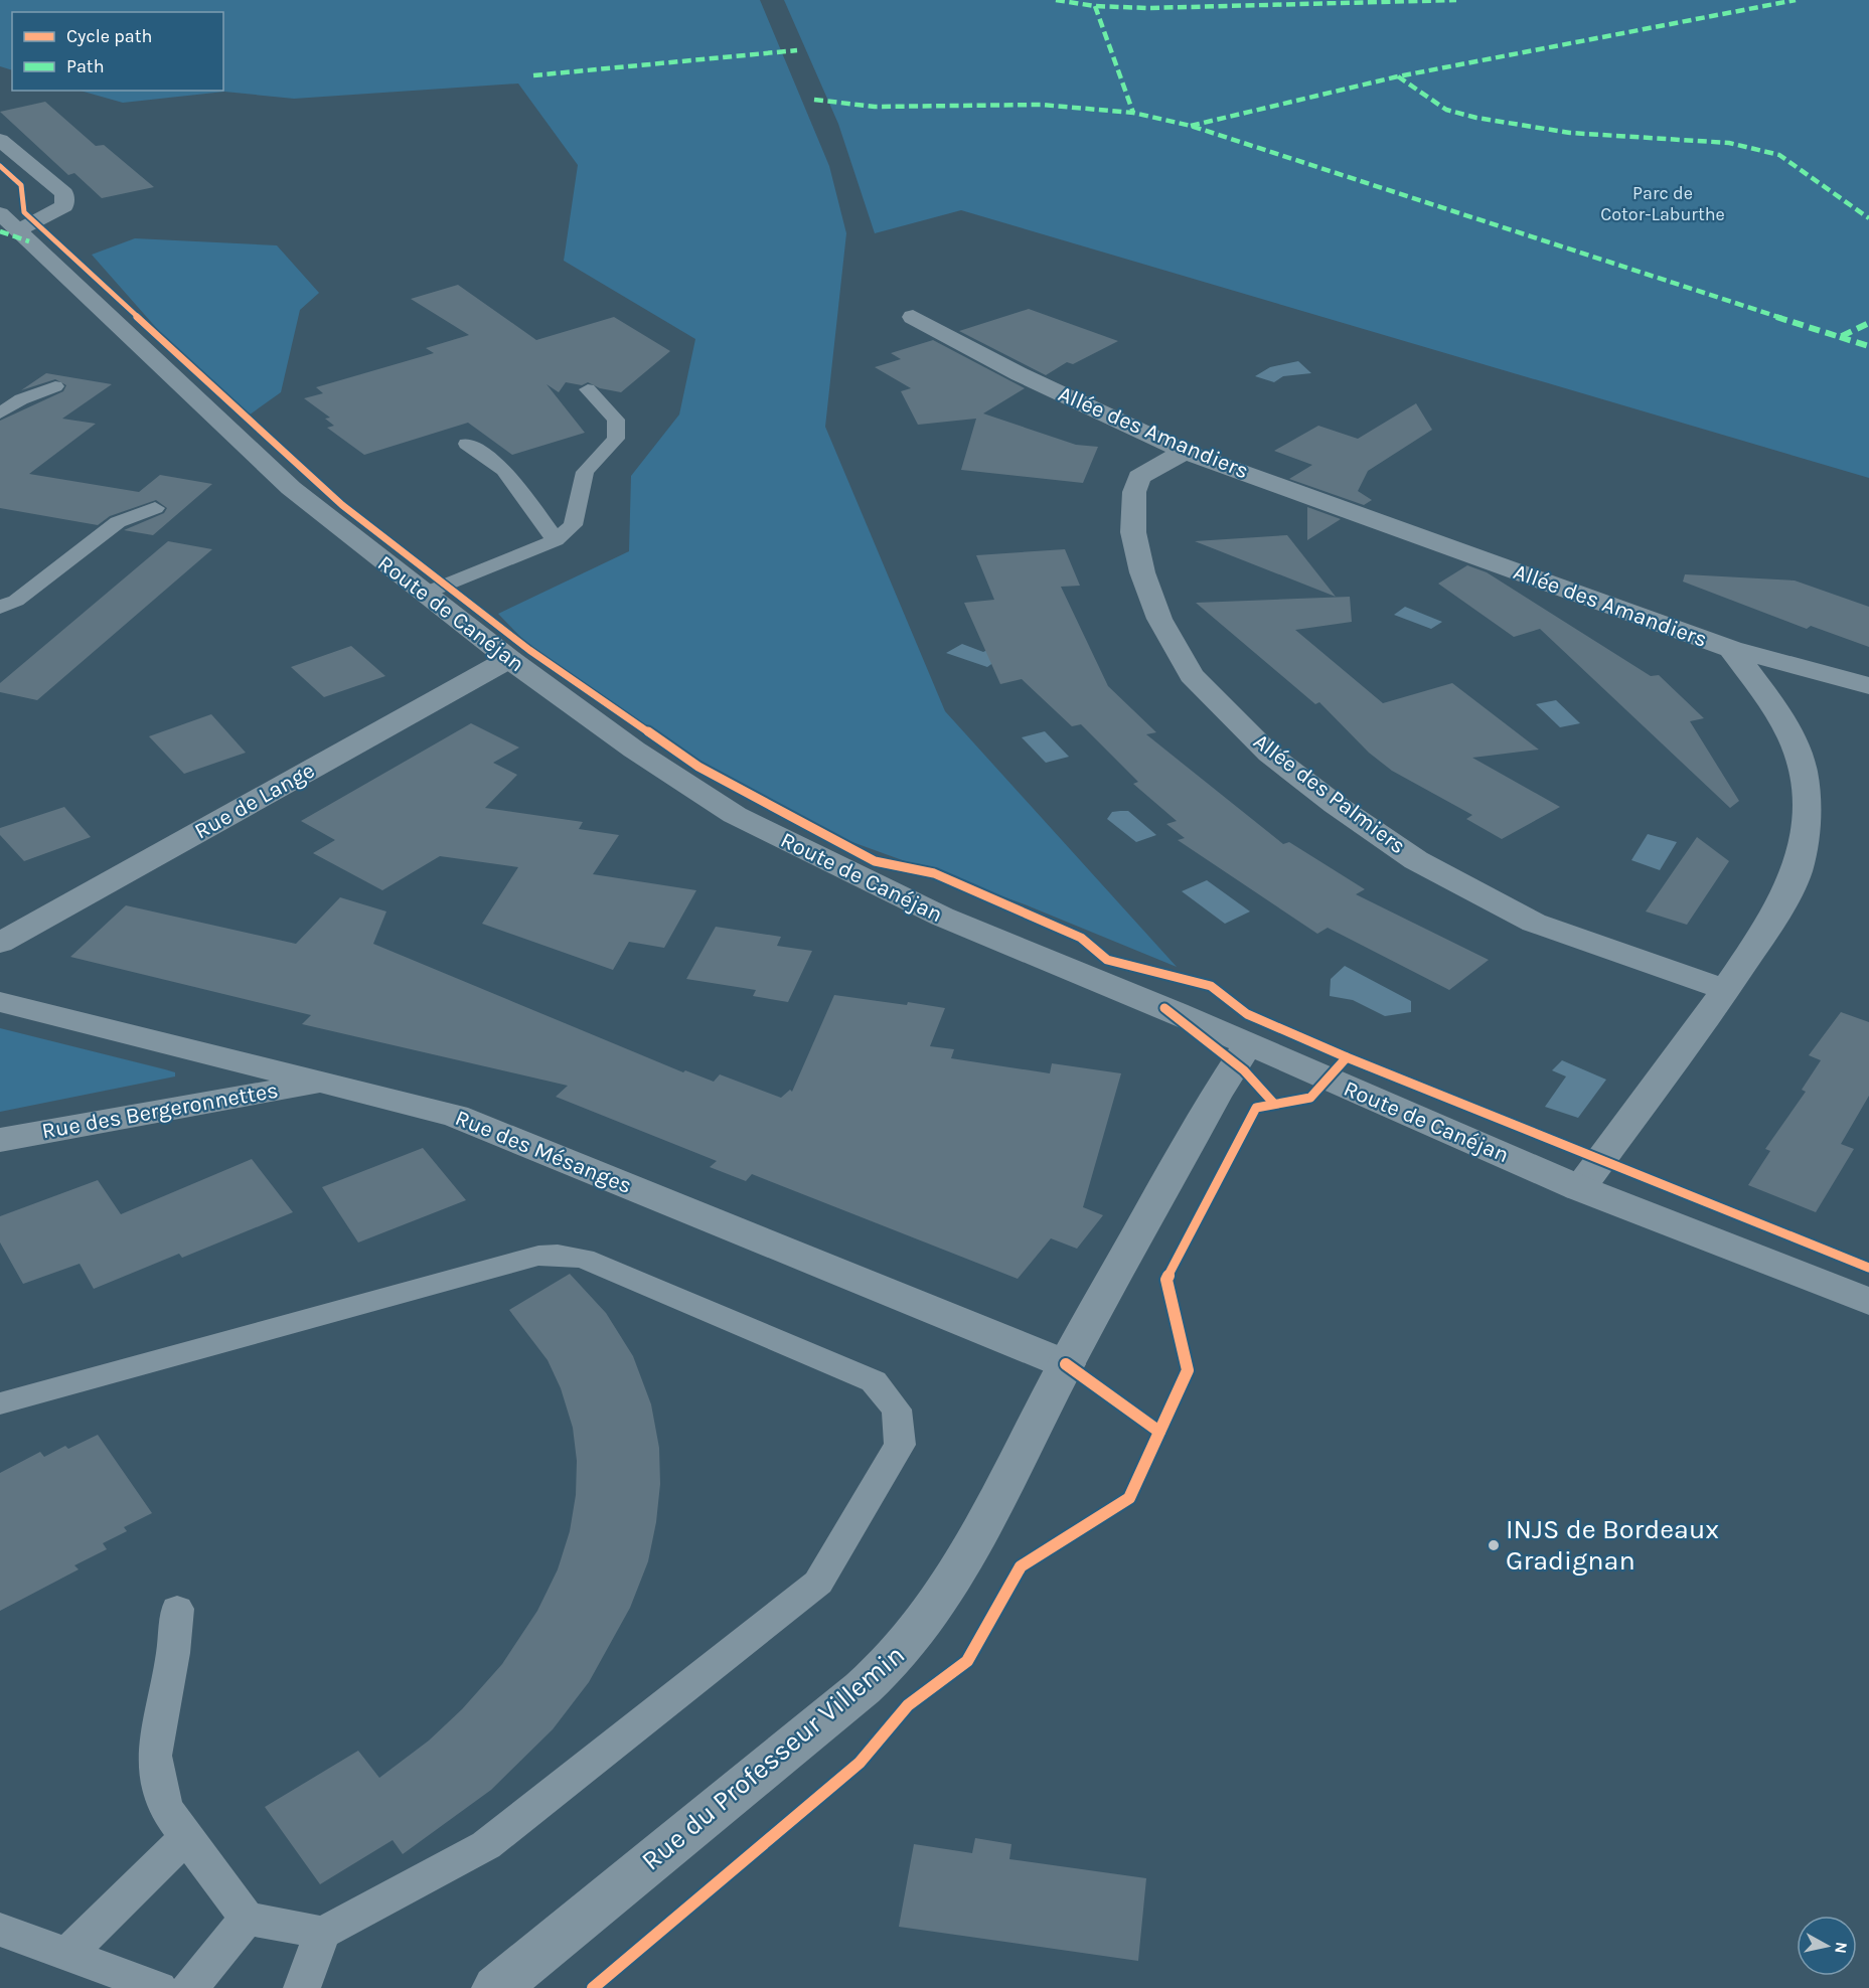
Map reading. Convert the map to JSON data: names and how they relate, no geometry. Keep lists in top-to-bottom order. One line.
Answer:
{"streets":{"street":["Allée des Amandiers","Route de Canéjan","Allée des Palmiers","Rue de Lange","Rue des Bergeronnettes","Rue des Mésanges","Rue du Professeur Villemin"]},"crossings":[["Allée des Amandiers","Route de Canéjan"],["Allée des Amandiers","Allée des Palmiers"],["Route de Canéjan","Rue de Lange"],["Route de Canéjan","Rue du Professeur Villemin"],["Rue des Bergeronnettes","Rue des Mésanges"],["Rue des Mésanges","Rue du Professeur Villemin"]],"parks":["Parc de Cotor-Laburthe"],"places":["INJS de Bordeaux Gradignan"],"legend":["Cycle path","Path"],"north":"right"}
